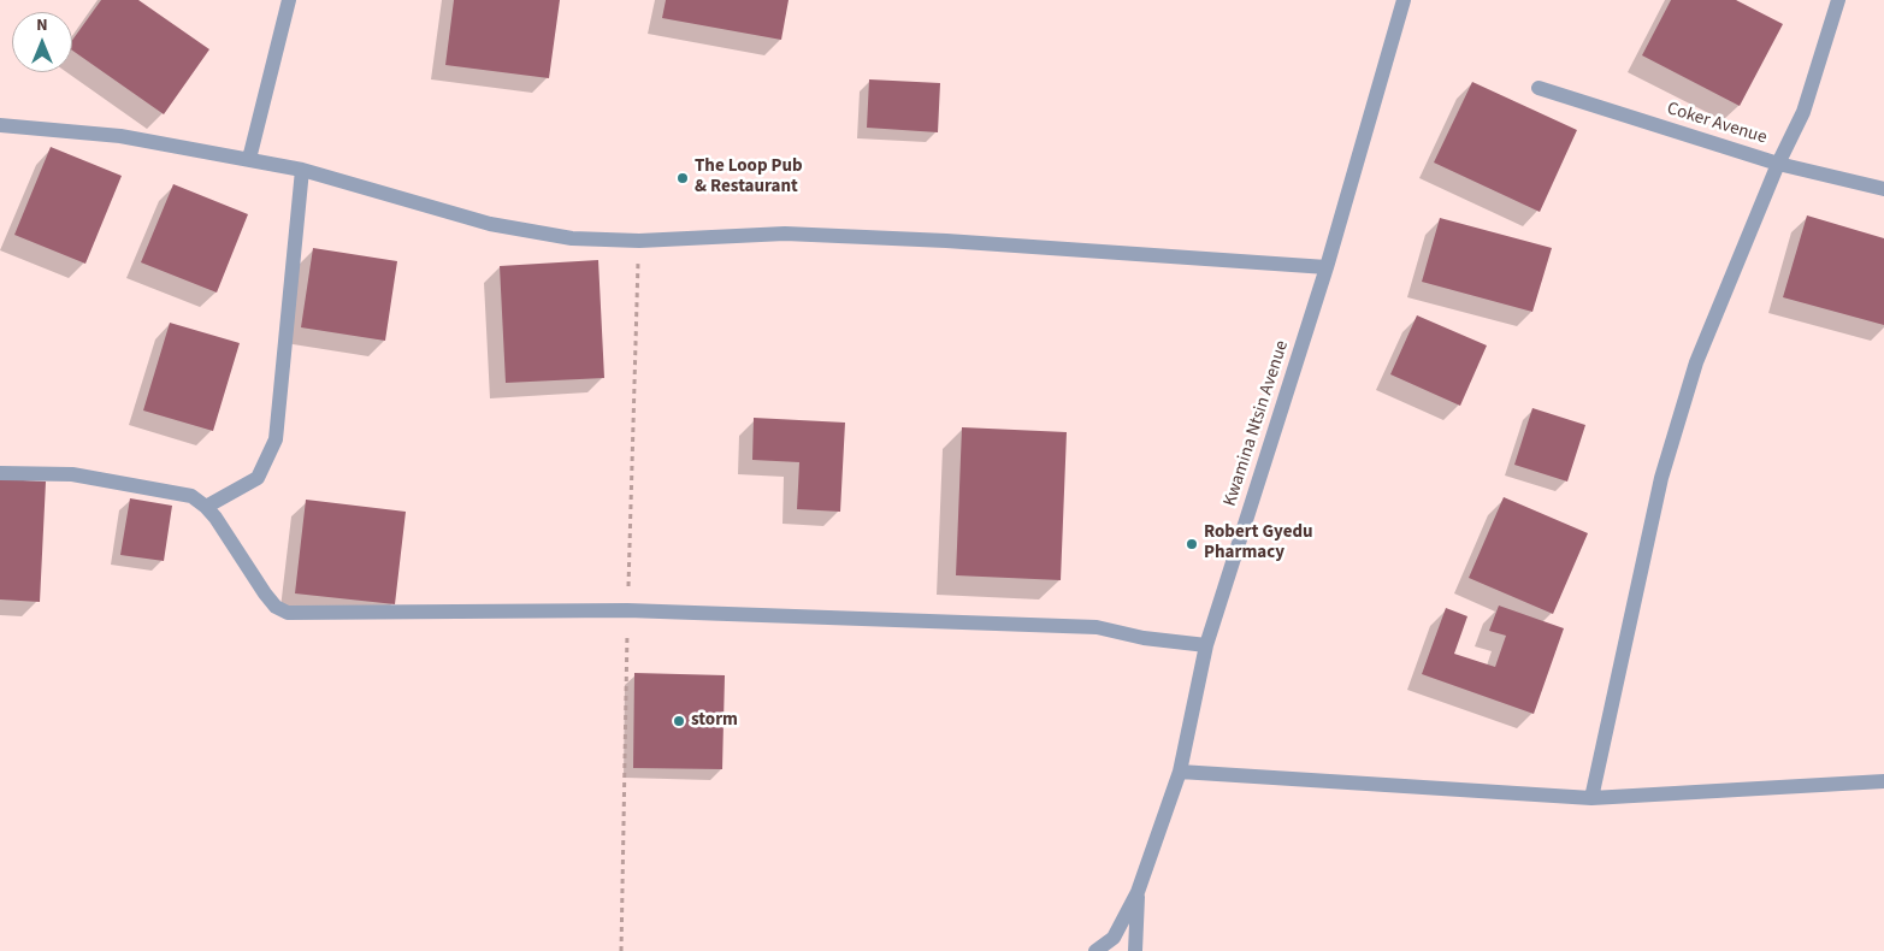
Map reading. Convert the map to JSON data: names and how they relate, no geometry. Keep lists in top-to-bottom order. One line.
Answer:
{"streets":{"street":["Coker Avenue","Kwamina Ntsin Avenue"]},"places":["The Loop Pub & Restaurant","Robert Gyedu Pharmacy","storm"],"north":"top"}
